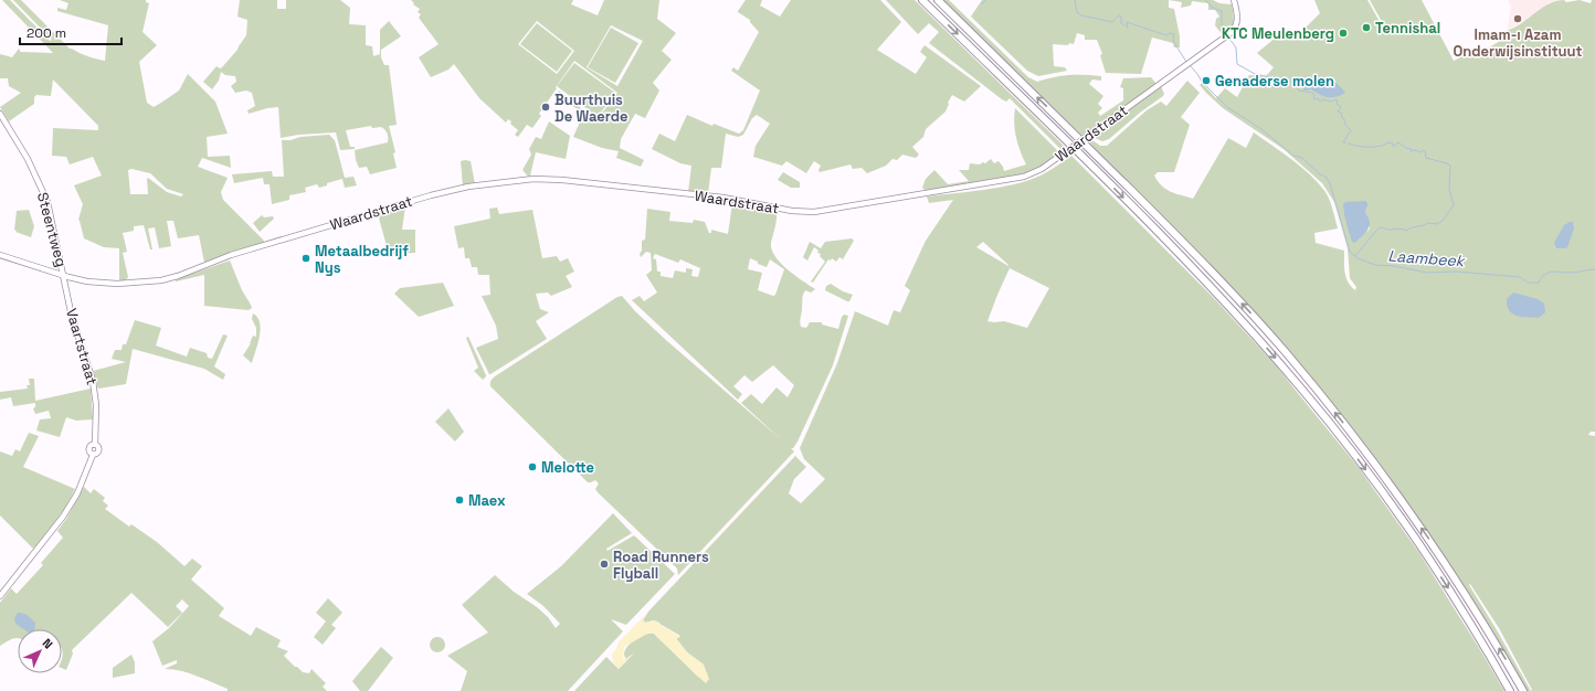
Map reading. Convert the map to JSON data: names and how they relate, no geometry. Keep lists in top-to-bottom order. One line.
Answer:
{"streets":{"street":["Waardstraat","Steentweg","Vaartstraat"]},"crossings":[["Waardstraat","Steentweg"],["Waardstraat","Vaartstraat"],["Steentweg","Vaartstraat"]],"water":["Laambeek"],"places":["Imam-ı Azam Onderwijsinstituut","Tennishal","KTC Meulenberg","Genaderse molen","Buurthuis De Waerde","Metaalbedrijf Nys","Melotte","Maex","Road Runners Flyball"],"scale_bar":"200 m","north":"top right"}
